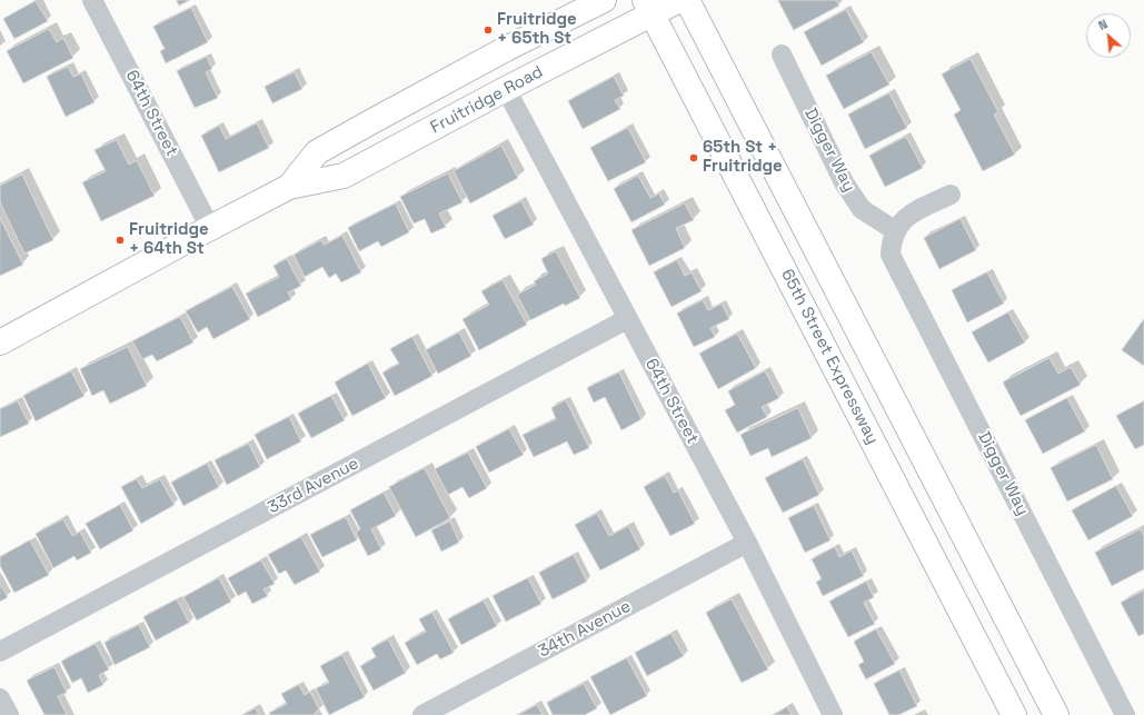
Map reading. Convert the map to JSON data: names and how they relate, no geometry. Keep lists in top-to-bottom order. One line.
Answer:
{"streets":{"main road":["Fruitridge Road","65th Street Expressway"],"street":["64th Street","Digger Way","33rd Avenue","34th Avenue"]},"crossings":[["Fruitridge Road","64th Street"],["Fruitridge Road","65th Street Expressway"],["64th Street","33rd Avenue"],["64th Street","34th Avenue"]],"places":["Fruitridge + 65th St","65th St + Fruitridge","Fruitridge + 64th St"],"north":"top left"}
